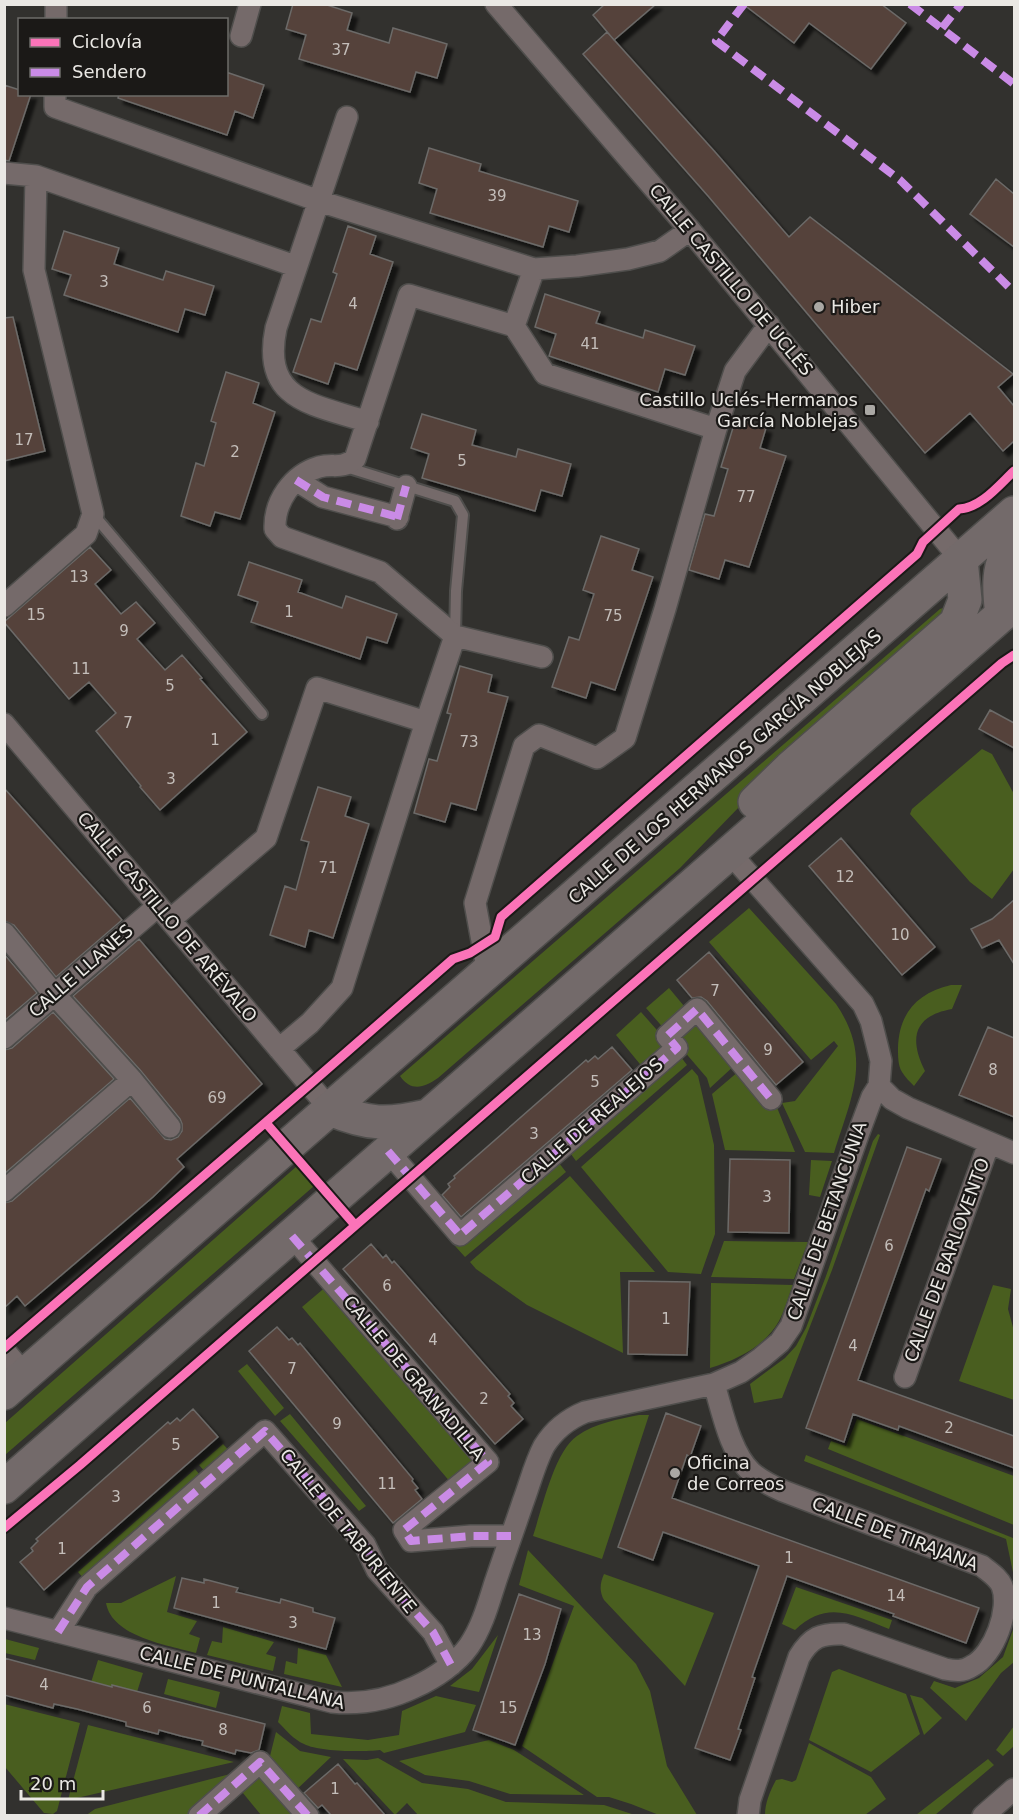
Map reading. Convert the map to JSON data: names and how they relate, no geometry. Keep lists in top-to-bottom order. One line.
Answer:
{"streets":{"main road":["CALLE DE LOS HERMANOS GARCÍA NOBLEJAS"],"street":["CALLE CASTILLO DE UCLÉS","CALLE CASTILLO DE ARÉVALO","CALLE LLANES","CALLE DE REALEJOS","CALLE DE BETANCUNIA","CALLE DE BARLOVENTO","CALLE DE GRANADILLA","CALLE DE TABURIENTE","CALLE DE TIRAJANA","CALLE DE PUNTALLANA"]},"crossings":[["CALLE CASTILLO DE UCLÉS","CALLE DE LOS HERMANOS GARCÍA NOBLEJAS"],["CALLE DE LOS HERMANOS GARCÍA NOBLEJAS","CALLE CASTILLO DE ARÉVALO"],["CALLE CASTILLO DE ARÉVALO","CALLE LLANES"],["CALLE DE BETANCUNIA","CALLE DE BARLOVENTO"],["CALLE DE BETANCUNIA","CALLE DE GRANADILLA"],["CALLE DE BETANCUNIA","CALLE DE TIRAJANA"],["CALLE DE BETANCUNIA","CALLE DE PUNTALLANA"],["CALLE DE TABURIENTE","CALLE DE PUNTALLANA"]],"places":{"other":["Hiber","Oficina de Correos"],"transit":["Castillo Uclés-Hermanos García Noblejas"]},"house_numbers":["37","39","3","4","41","17","2","5","77","13","1","15","75","9","11","5","7","1","73","3","71","12","10","7","9","8","5","69","3","3","6","6","1","4","4","7","2","9","2","5","11","3","1","1","14","1","3","13","4","6","15","8","1"],"legend":["Ciclovía","Sendero"],"scale_bar":"20 m"}
